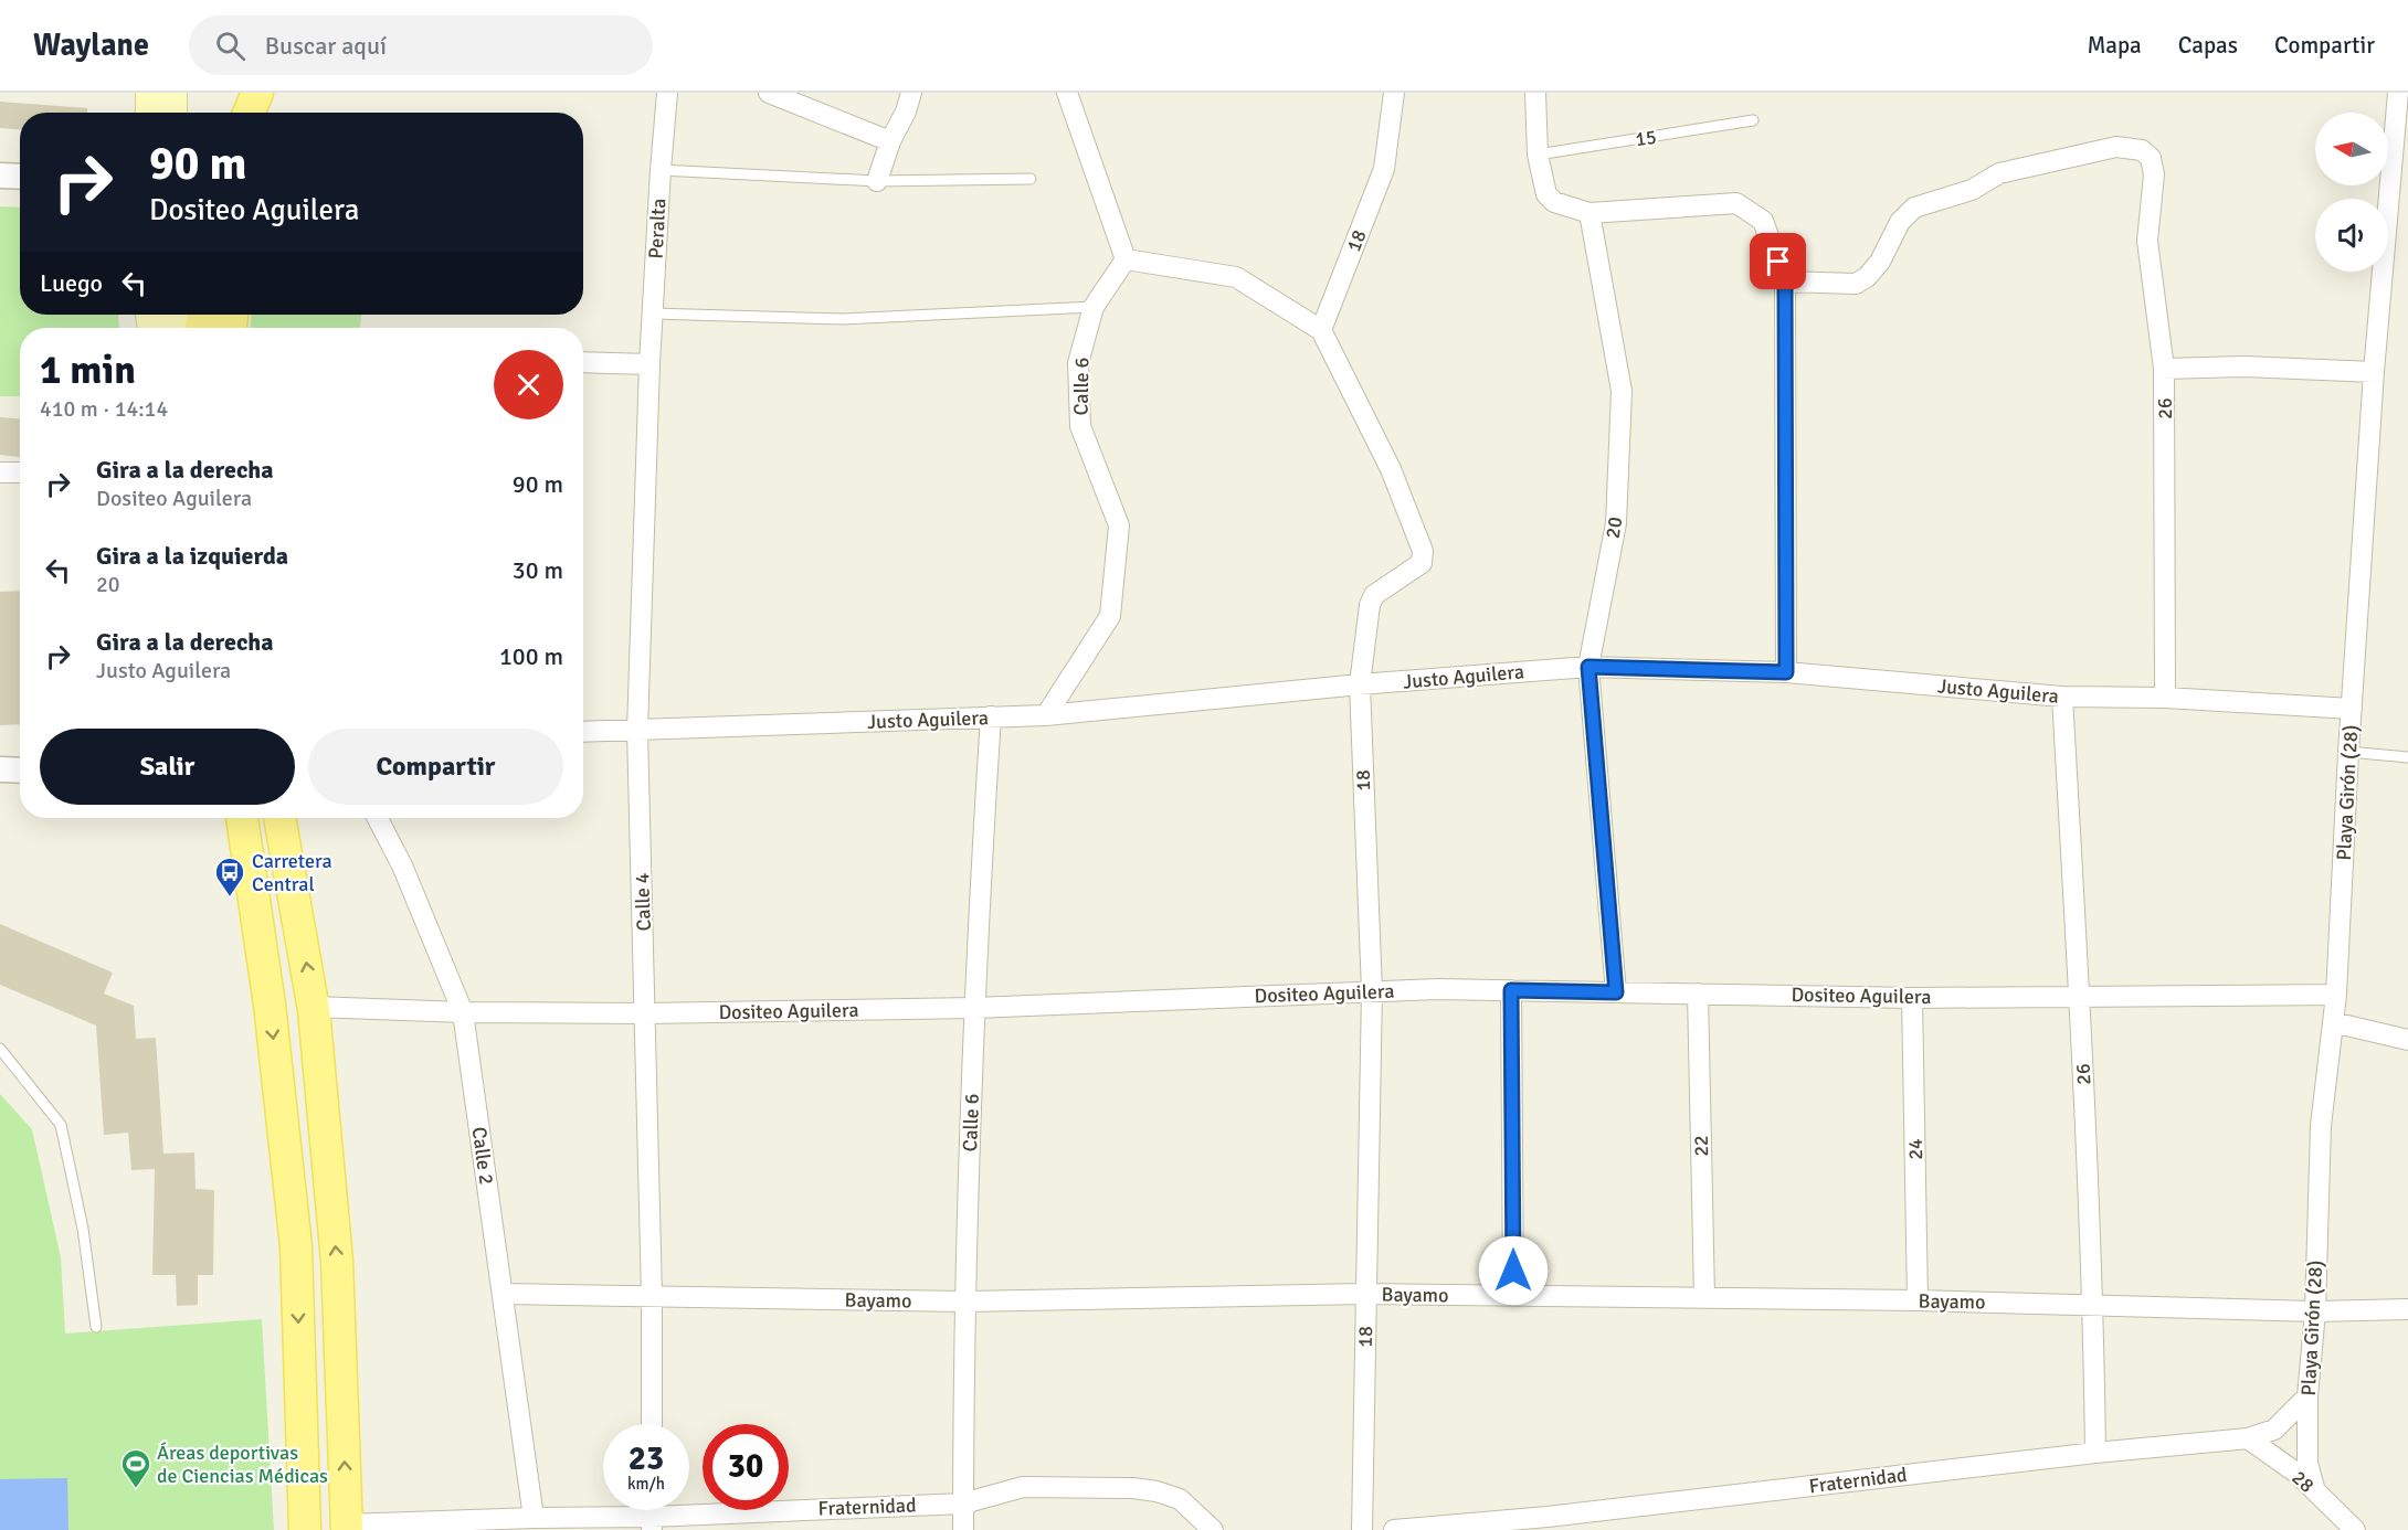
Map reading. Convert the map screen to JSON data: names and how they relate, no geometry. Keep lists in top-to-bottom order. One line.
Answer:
{"streets":{"street":["Peralta","18","Calle 6","26","20","Justo Aguilera","Playa Girón (28)","Calle 4","Dositeo Aguilera","22","24","Calle 2","Bayamo","Fraternidad","28"],"lane":["15"]},"crossings":[["Peralta","Calle 4"],["18","Justo Aguilera"],["18","Dositeo Aguilera"],["18","Bayamo"],["Calle 6","Justo Aguilera"],["Calle 6","Dositeo Aguilera"],["Calle 6","Bayamo"],["Calle 6","Fraternidad"],["26","Justo Aguilera"],["26","Dositeo Aguilera"],["26","Bayamo"],["26","Fraternidad"],["20","Justo Aguilera"],["20","Dositeo Aguilera"],["Justo Aguilera","Playa Girón (28)"],["Justo Aguilera","Calle 4"],["Playa Girón (28)","Dositeo Aguilera"],["Playa Girón (28)","Bayamo"],["Playa Girón (28)","Fraternidad"],["Playa Girón (28)","28"],["Calle 4","Dositeo Aguilera"],["Calle 4","Bayamo"],["Dositeo Aguilera","22"],["Dositeo Aguilera","24"],["Dositeo Aguilera","Calle 2"],["22","Bayamo"],["24","Bayamo"],["Calle 2","Bayamo"],["Calle 2","Fraternidad"],["Fraternidad","28"]],"places":{"bus stop":["Carretera Central"],"sports":["Áreas deportivas de Ciencias Médicas"]},"north":"left","page":{"header":"Waylane","search":"Buscar aquí","nav":["Mapa","Capas","Compartir"],"turn":["90 m","Dositeo Aguilera"],"then":"Luego","heading":["1 min","410 m · 14:14"],"list":[{"name":"Gira a la derecha","note":"Dositeo Aguilera","value":"90 m"},{"name":"Gira a la izquierda","note":"20","value":"30 m"},{"name":"Gira a la derecha","note":"Justo Aguilera","value":"100 m"}],"buttons":["Salir","Compartir"],"speed":"23 km/h","limit":"30"}}
